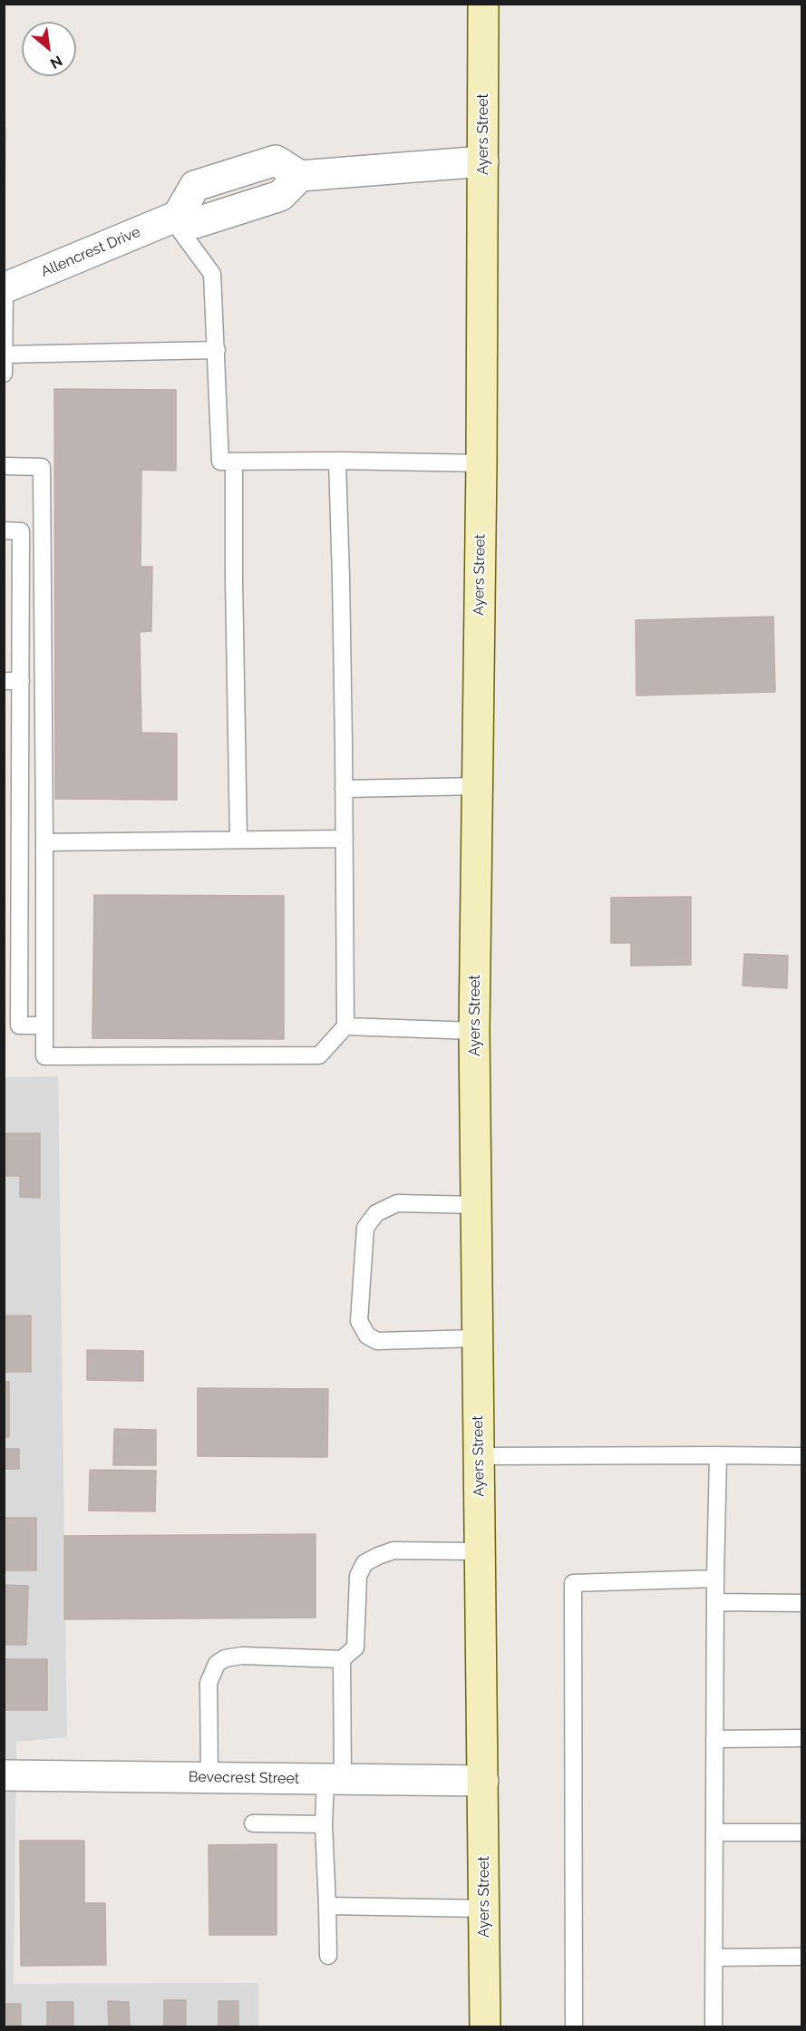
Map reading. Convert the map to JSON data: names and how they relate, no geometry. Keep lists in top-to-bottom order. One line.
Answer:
{"streets":{"main road":["Ayers Street"],"street":["Allencrest Drive","Bevecrest Street"]},"crossings":[["Ayers Street","Bevecrest Street"]],"north":"bottom right"}
